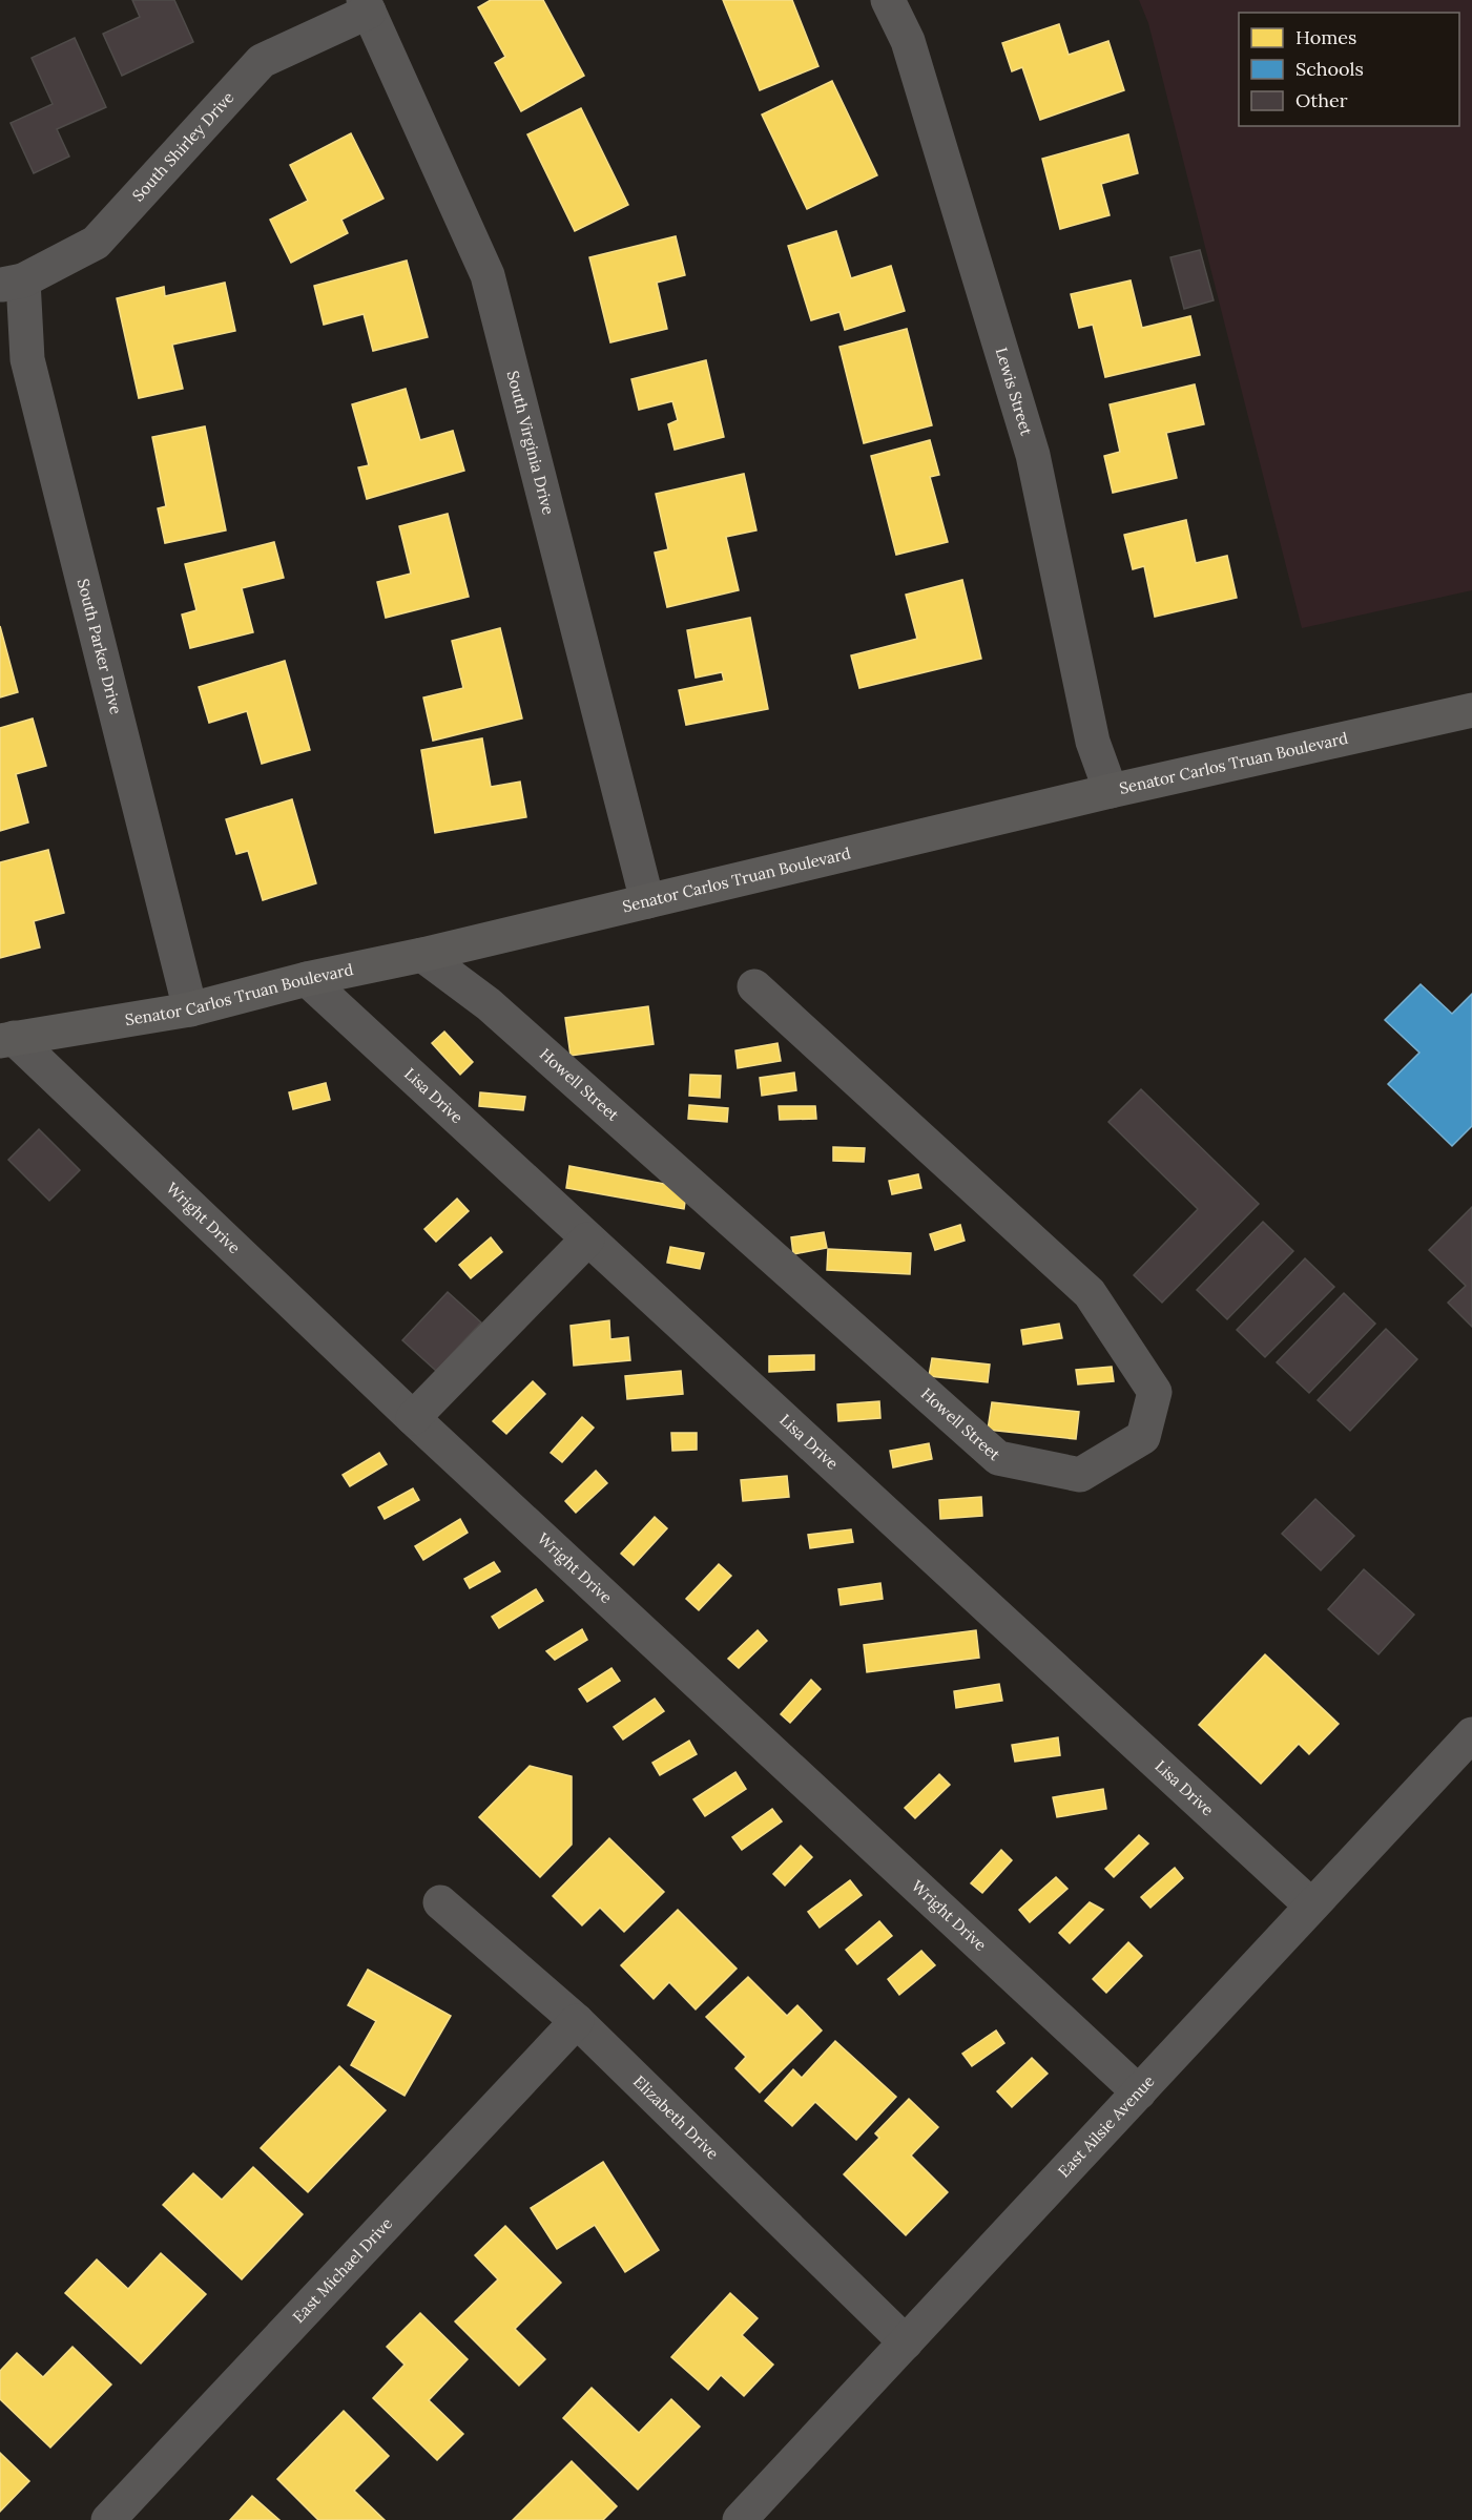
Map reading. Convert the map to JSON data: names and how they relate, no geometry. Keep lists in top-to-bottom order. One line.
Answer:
{"streets":{"main road":["Senator Carlos Truan Boulevard"],"street":["South Shirley Drive","Lewis Street","South Virginia Drive","South Parker Drive","Howell Street","Lisa Drive","Wright Drive","Elizabeth Drive","East Ailsie Avenue","East Michael Drive"]},"crossings":[["South Shirley Drive","South Virginia Drive"],["South Shirley Drive","South Parker Drive"],["Lewis Street","Senator Carlos Truan Boulevard"],["South Virginia Drive","Senator Carlos Truan Boulevard"],["South Parker Drive","Senator Carlos Truan Boulevard"],["Senator Carlos Truan Boulevard","Howell Street"],["Senator Carlos Truan Boulevard","Lisa Drive"],["Senator Carlos Truan Boulevard","Wright Drive"],["Lisa Drive","East Ailsie Avenue"],["Wright Drive","East Ailsie Avenue"],["Elizabeth Drive","East Ailsie Avenue"],["Elizabeth Drive","East Michael Drive"]],"legend":["Homes","Schools","Other"]}
